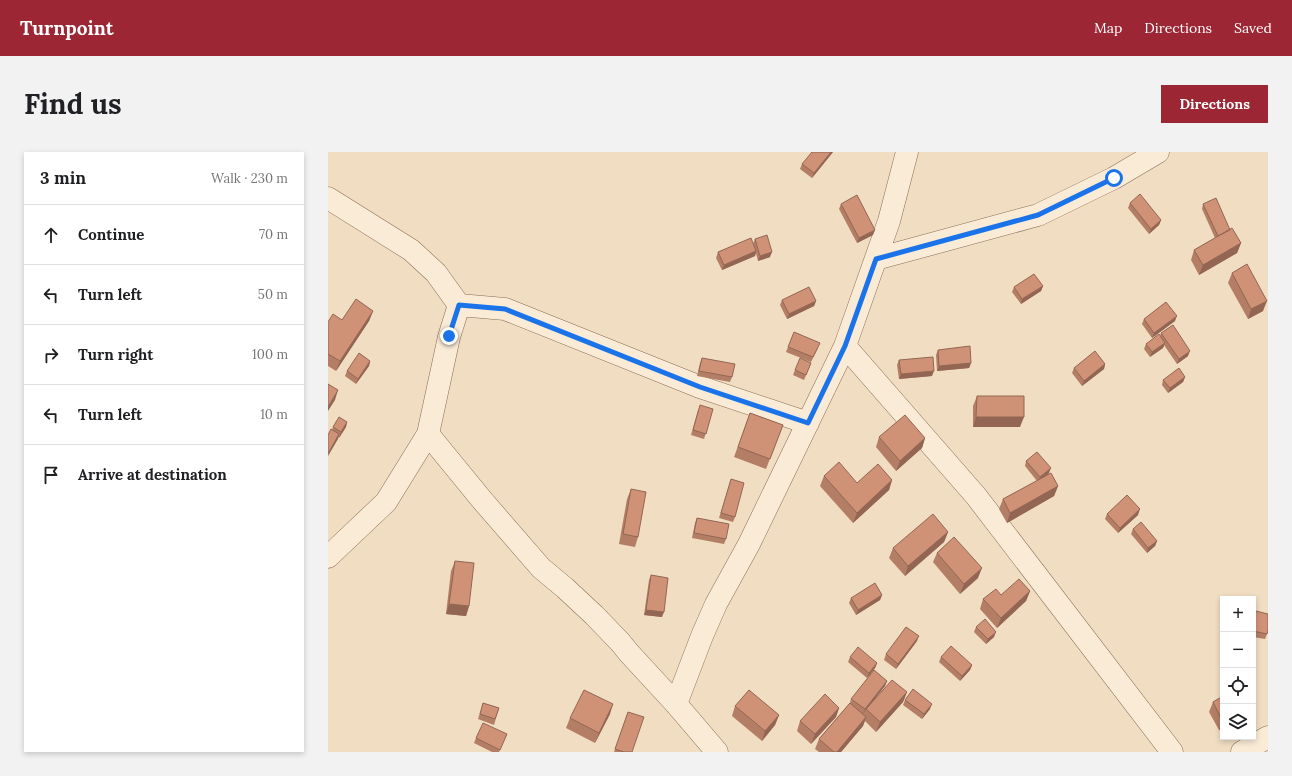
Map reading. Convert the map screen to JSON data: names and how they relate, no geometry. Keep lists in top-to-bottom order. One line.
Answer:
{"page":{"header":"Turnpoint","nav":["Map","Directions","Saved"],"buttons":"Directions","title":"Find us","heading":["3 min","Walk · 230 m"],"list":[["Continue","70 m"],["Turn left","50 m"],["Turn right","100 m"],["Turn left","10 m"],"Arrive at destination"],"map_buttons":["+","−"]}}
